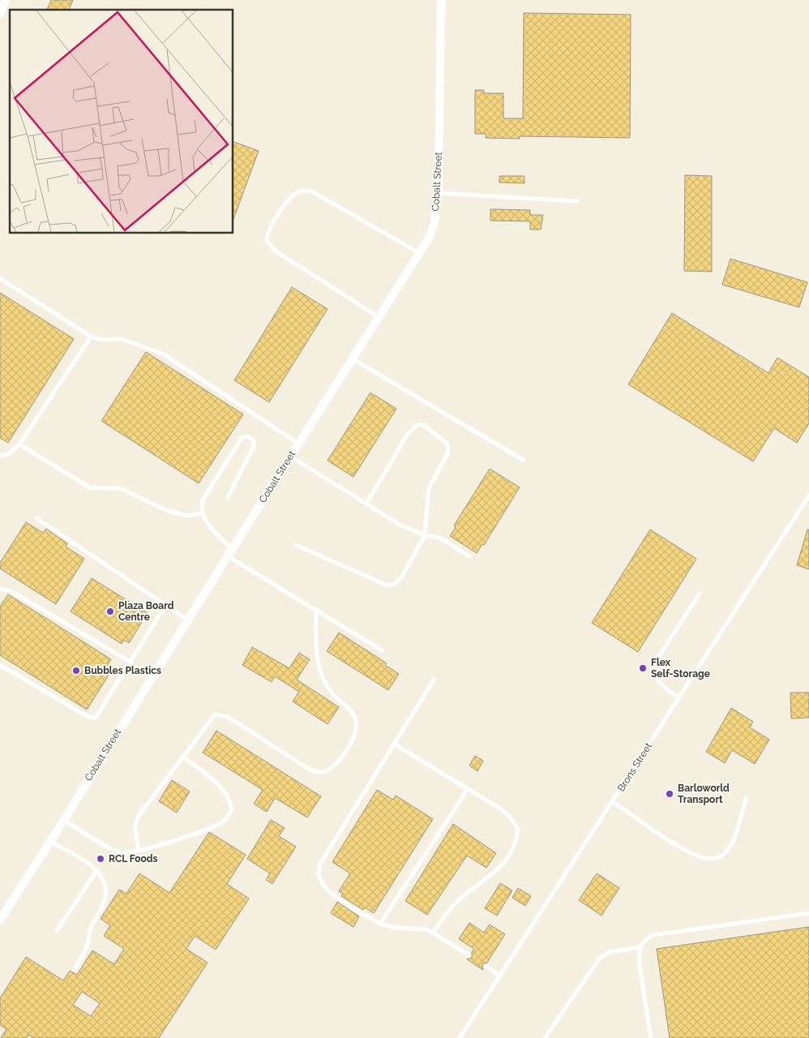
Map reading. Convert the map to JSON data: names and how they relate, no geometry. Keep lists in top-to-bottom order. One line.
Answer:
{"streets":{"street":["Cobalt Street"],"lane":["Brons Street"]},"places":["Plaza Board Centre","Flex Self-Storage","Bubbles Plastics","Barloworld Transport","RCL Foods"]}
